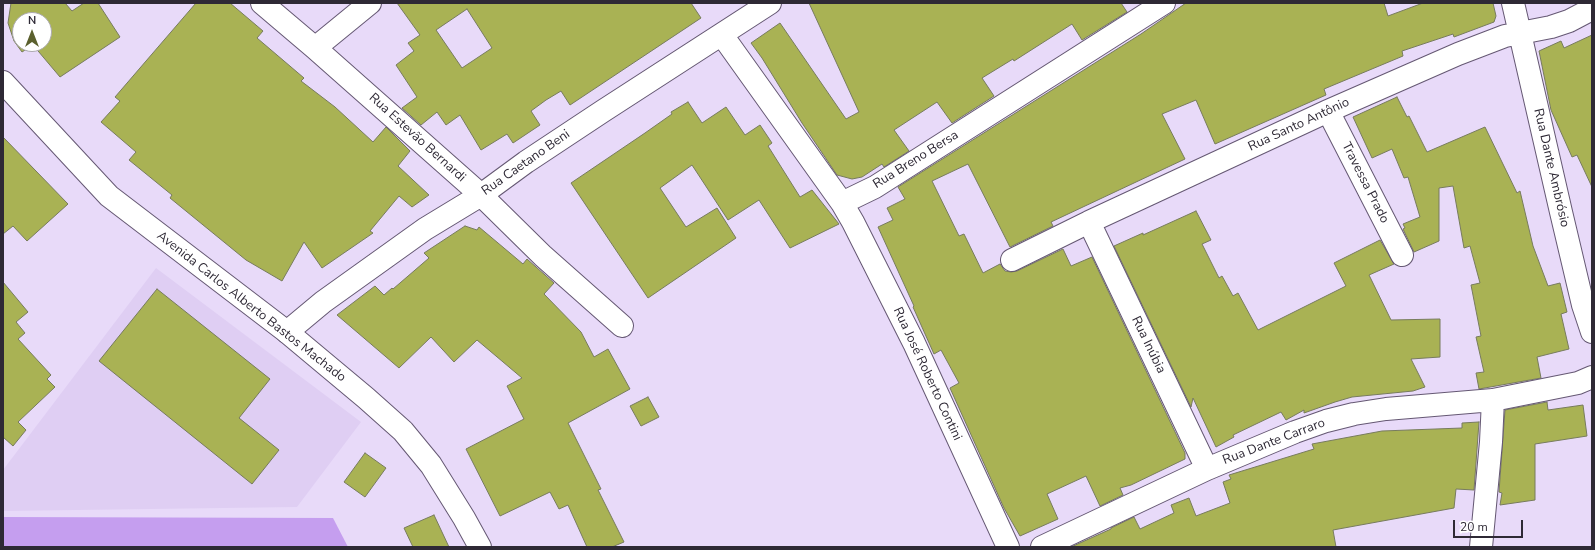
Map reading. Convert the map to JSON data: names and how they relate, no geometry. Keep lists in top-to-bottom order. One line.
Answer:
{"streets":{"street":["Rua Santo Antônio","Rua Estevão Bernardi","Rua Breno Bersa","Rua Caetano Beni","Rua Dante Ambrósio","Travessa Prado","Avenida Carlos Alberto Bastos Machado","Rua Inúbia","Rua José Roberto Contini","Rua Dante Carraro"]},"crossings":[["Rua Santo Antônio","Rua Dante Ambrósio"],["Rua Santo Antônio","Travessa Prado"],["Rua Santo Antônio","Rua Inúbia"],["Rua Estevão Bernardi","Rua Caetano Beni"],["Rua Breno Bersa","Rua José Roberto Contini"],["Rua Caetano Beni","Avenida Carlos Alberto Bastos Machado"],["Rua Inúbia","Rua Dante Carraro"]],"scale_bar":"20 m","north":"top"}
